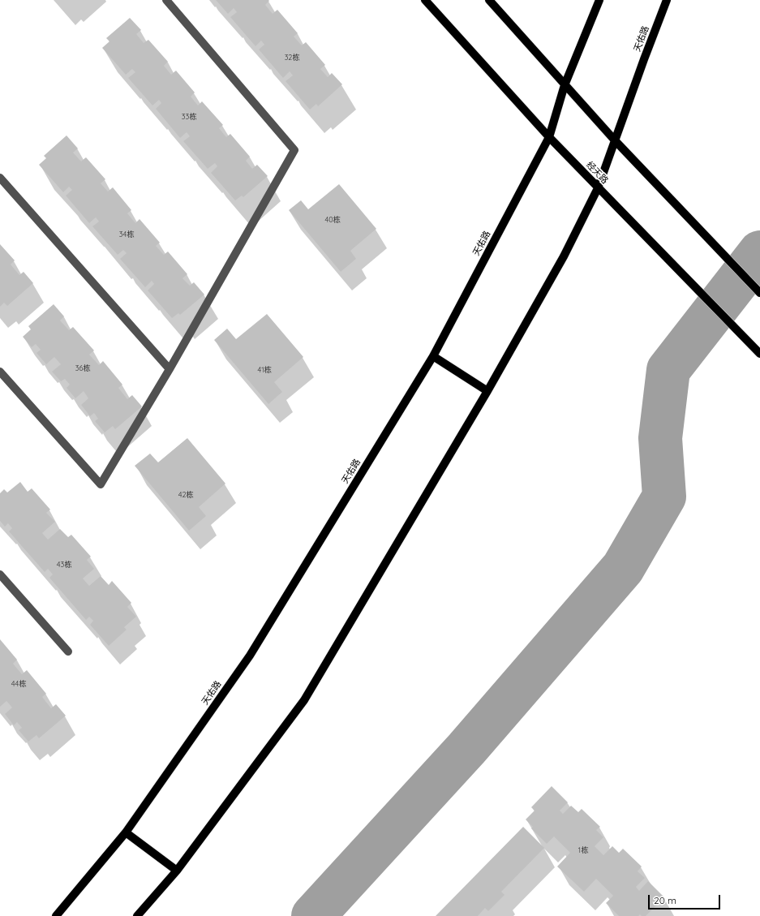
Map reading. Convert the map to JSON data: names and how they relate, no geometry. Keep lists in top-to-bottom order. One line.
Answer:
{"streets":{"main road":["天佑路","经天路"]},"crossings":[["天佑路","经天路"]],"house_numbers":["32栋","33栋","40栋","34栋","36栋","41栋","42栋","43栋","44栋","1栋"],"scale_bar":"20 m"}
